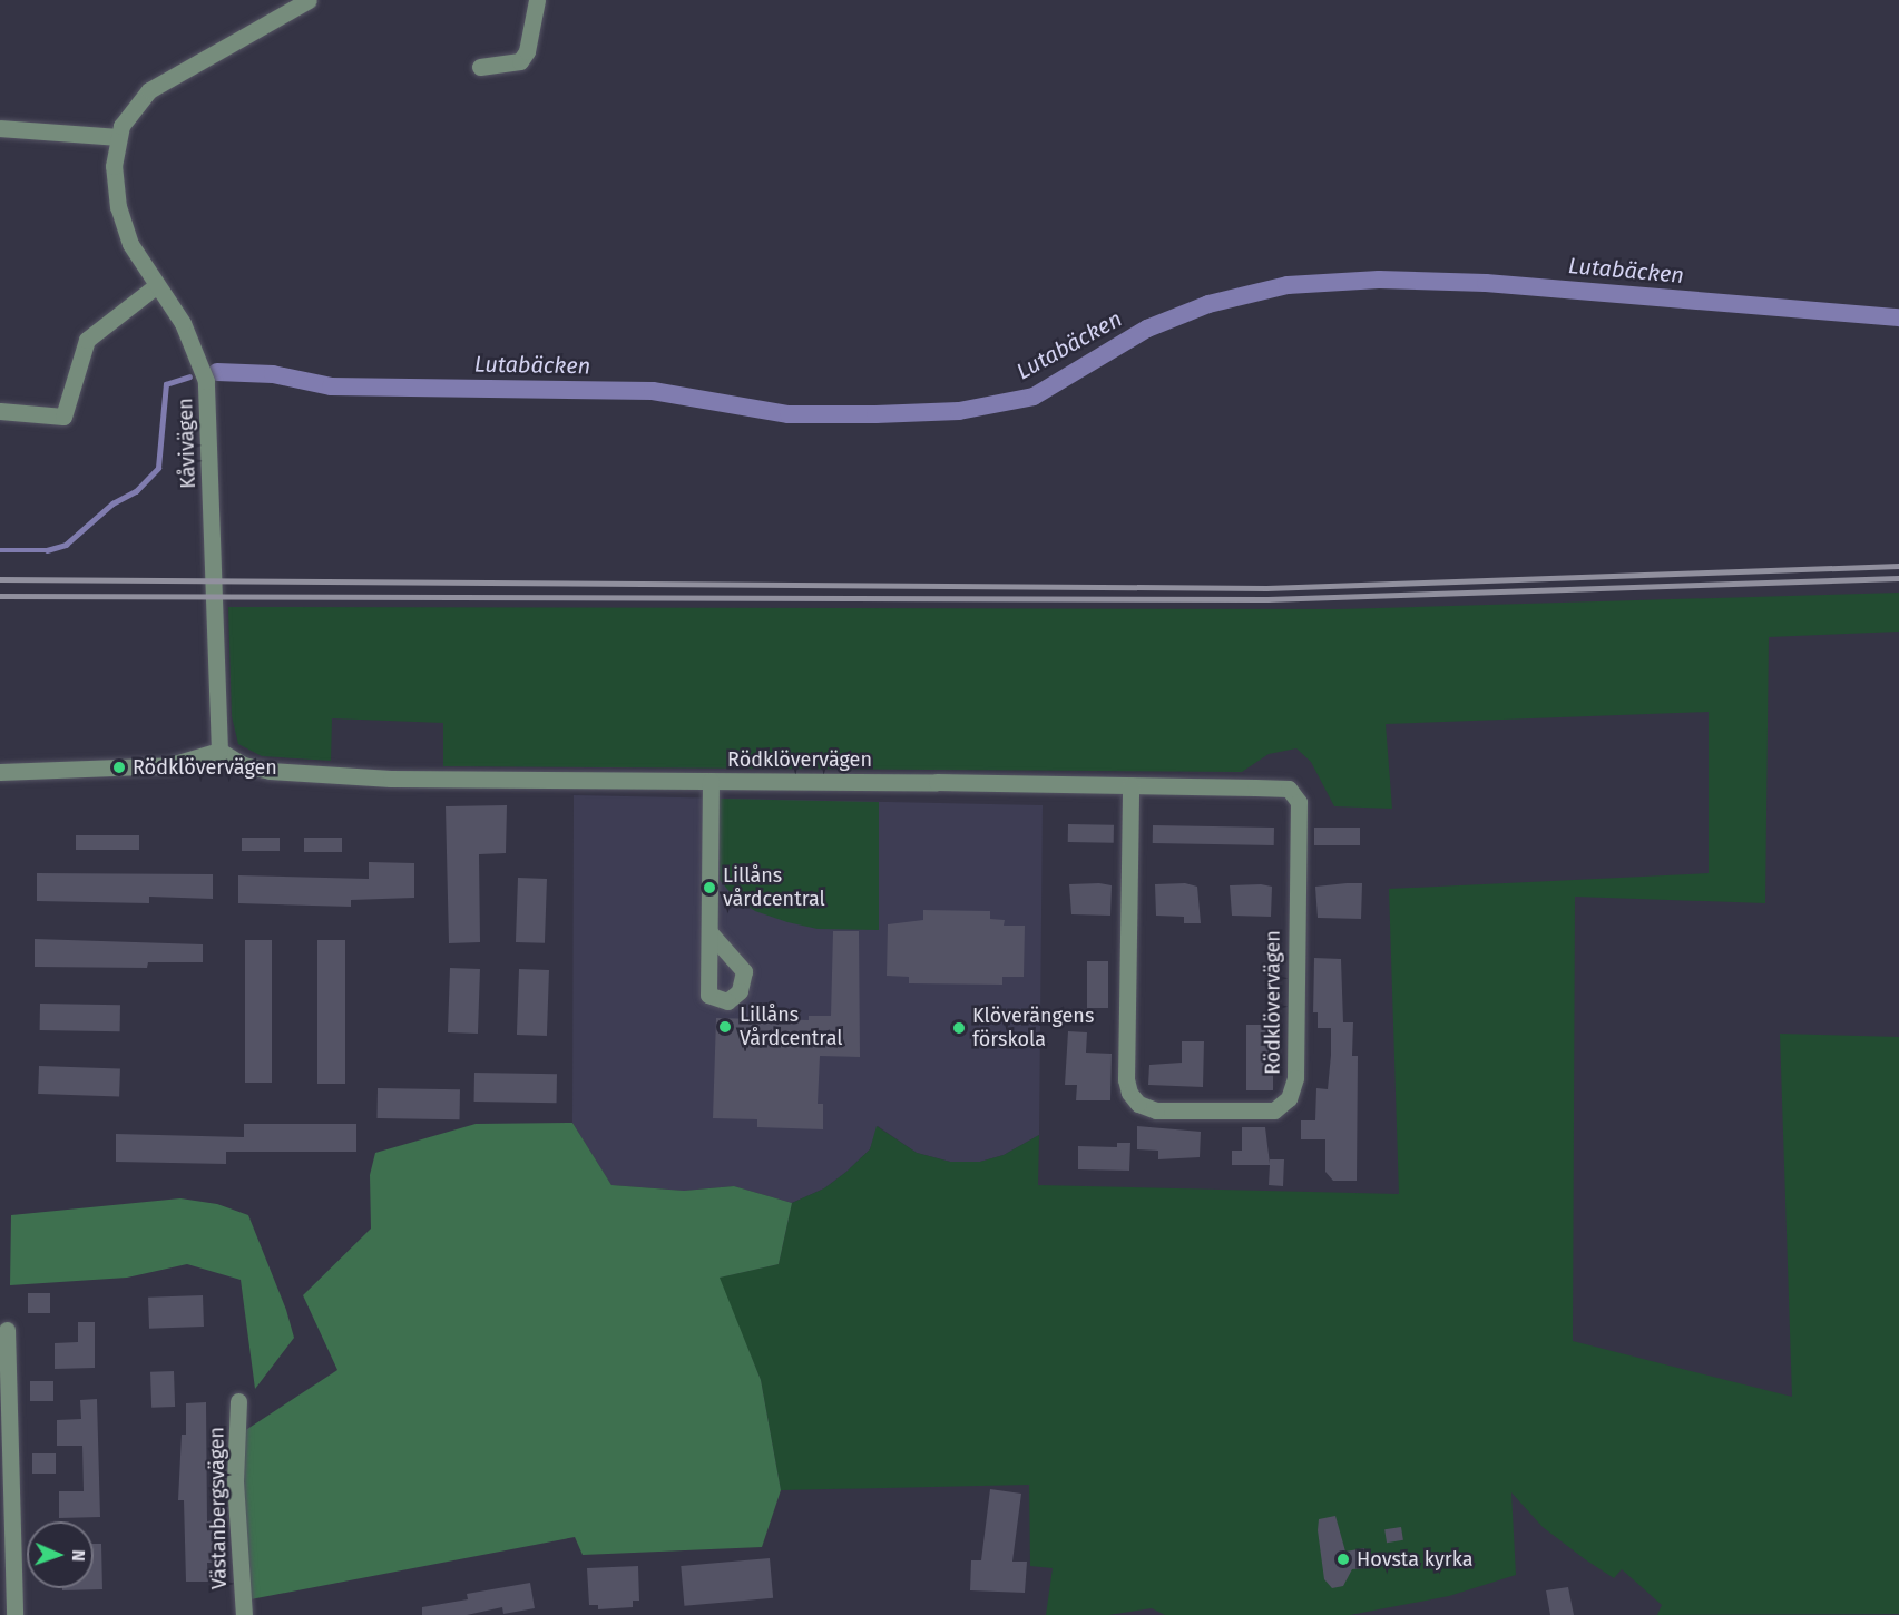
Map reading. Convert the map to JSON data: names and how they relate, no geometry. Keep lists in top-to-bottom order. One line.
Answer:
{"streets":{"street":["Kåvivägen","Rödklövervägen","Västanbergsvägen"]},"crossings":[["Kåvivägen","Rödklövervägen"]],"water":["Lutabäcken"],"places":["Rödklövervägen","Lillåns vårdcentral","Lillåns Vårdcentral","Klöverängens förskola","Hovsta kyrka"],"north":"right"}
